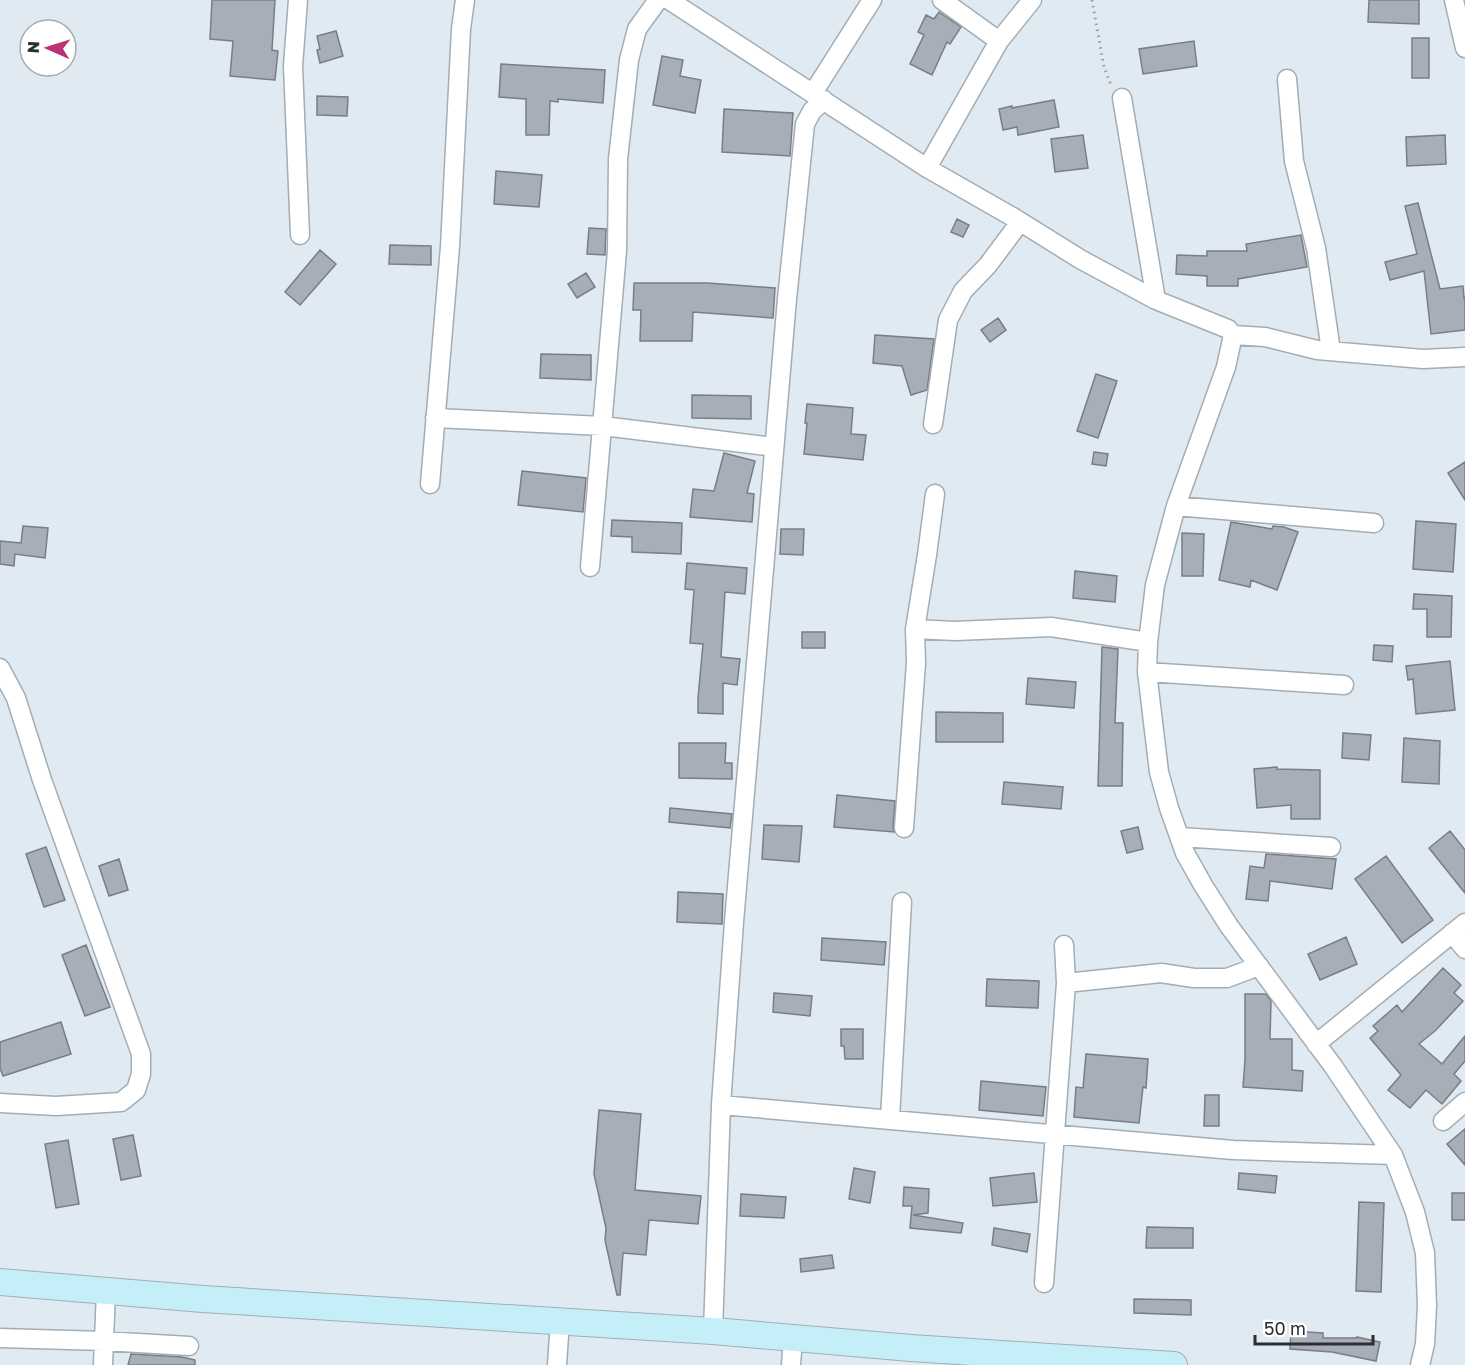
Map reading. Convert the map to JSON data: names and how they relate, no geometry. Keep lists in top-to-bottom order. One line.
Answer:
{"scale_bar":"50 m","north":"left"}
